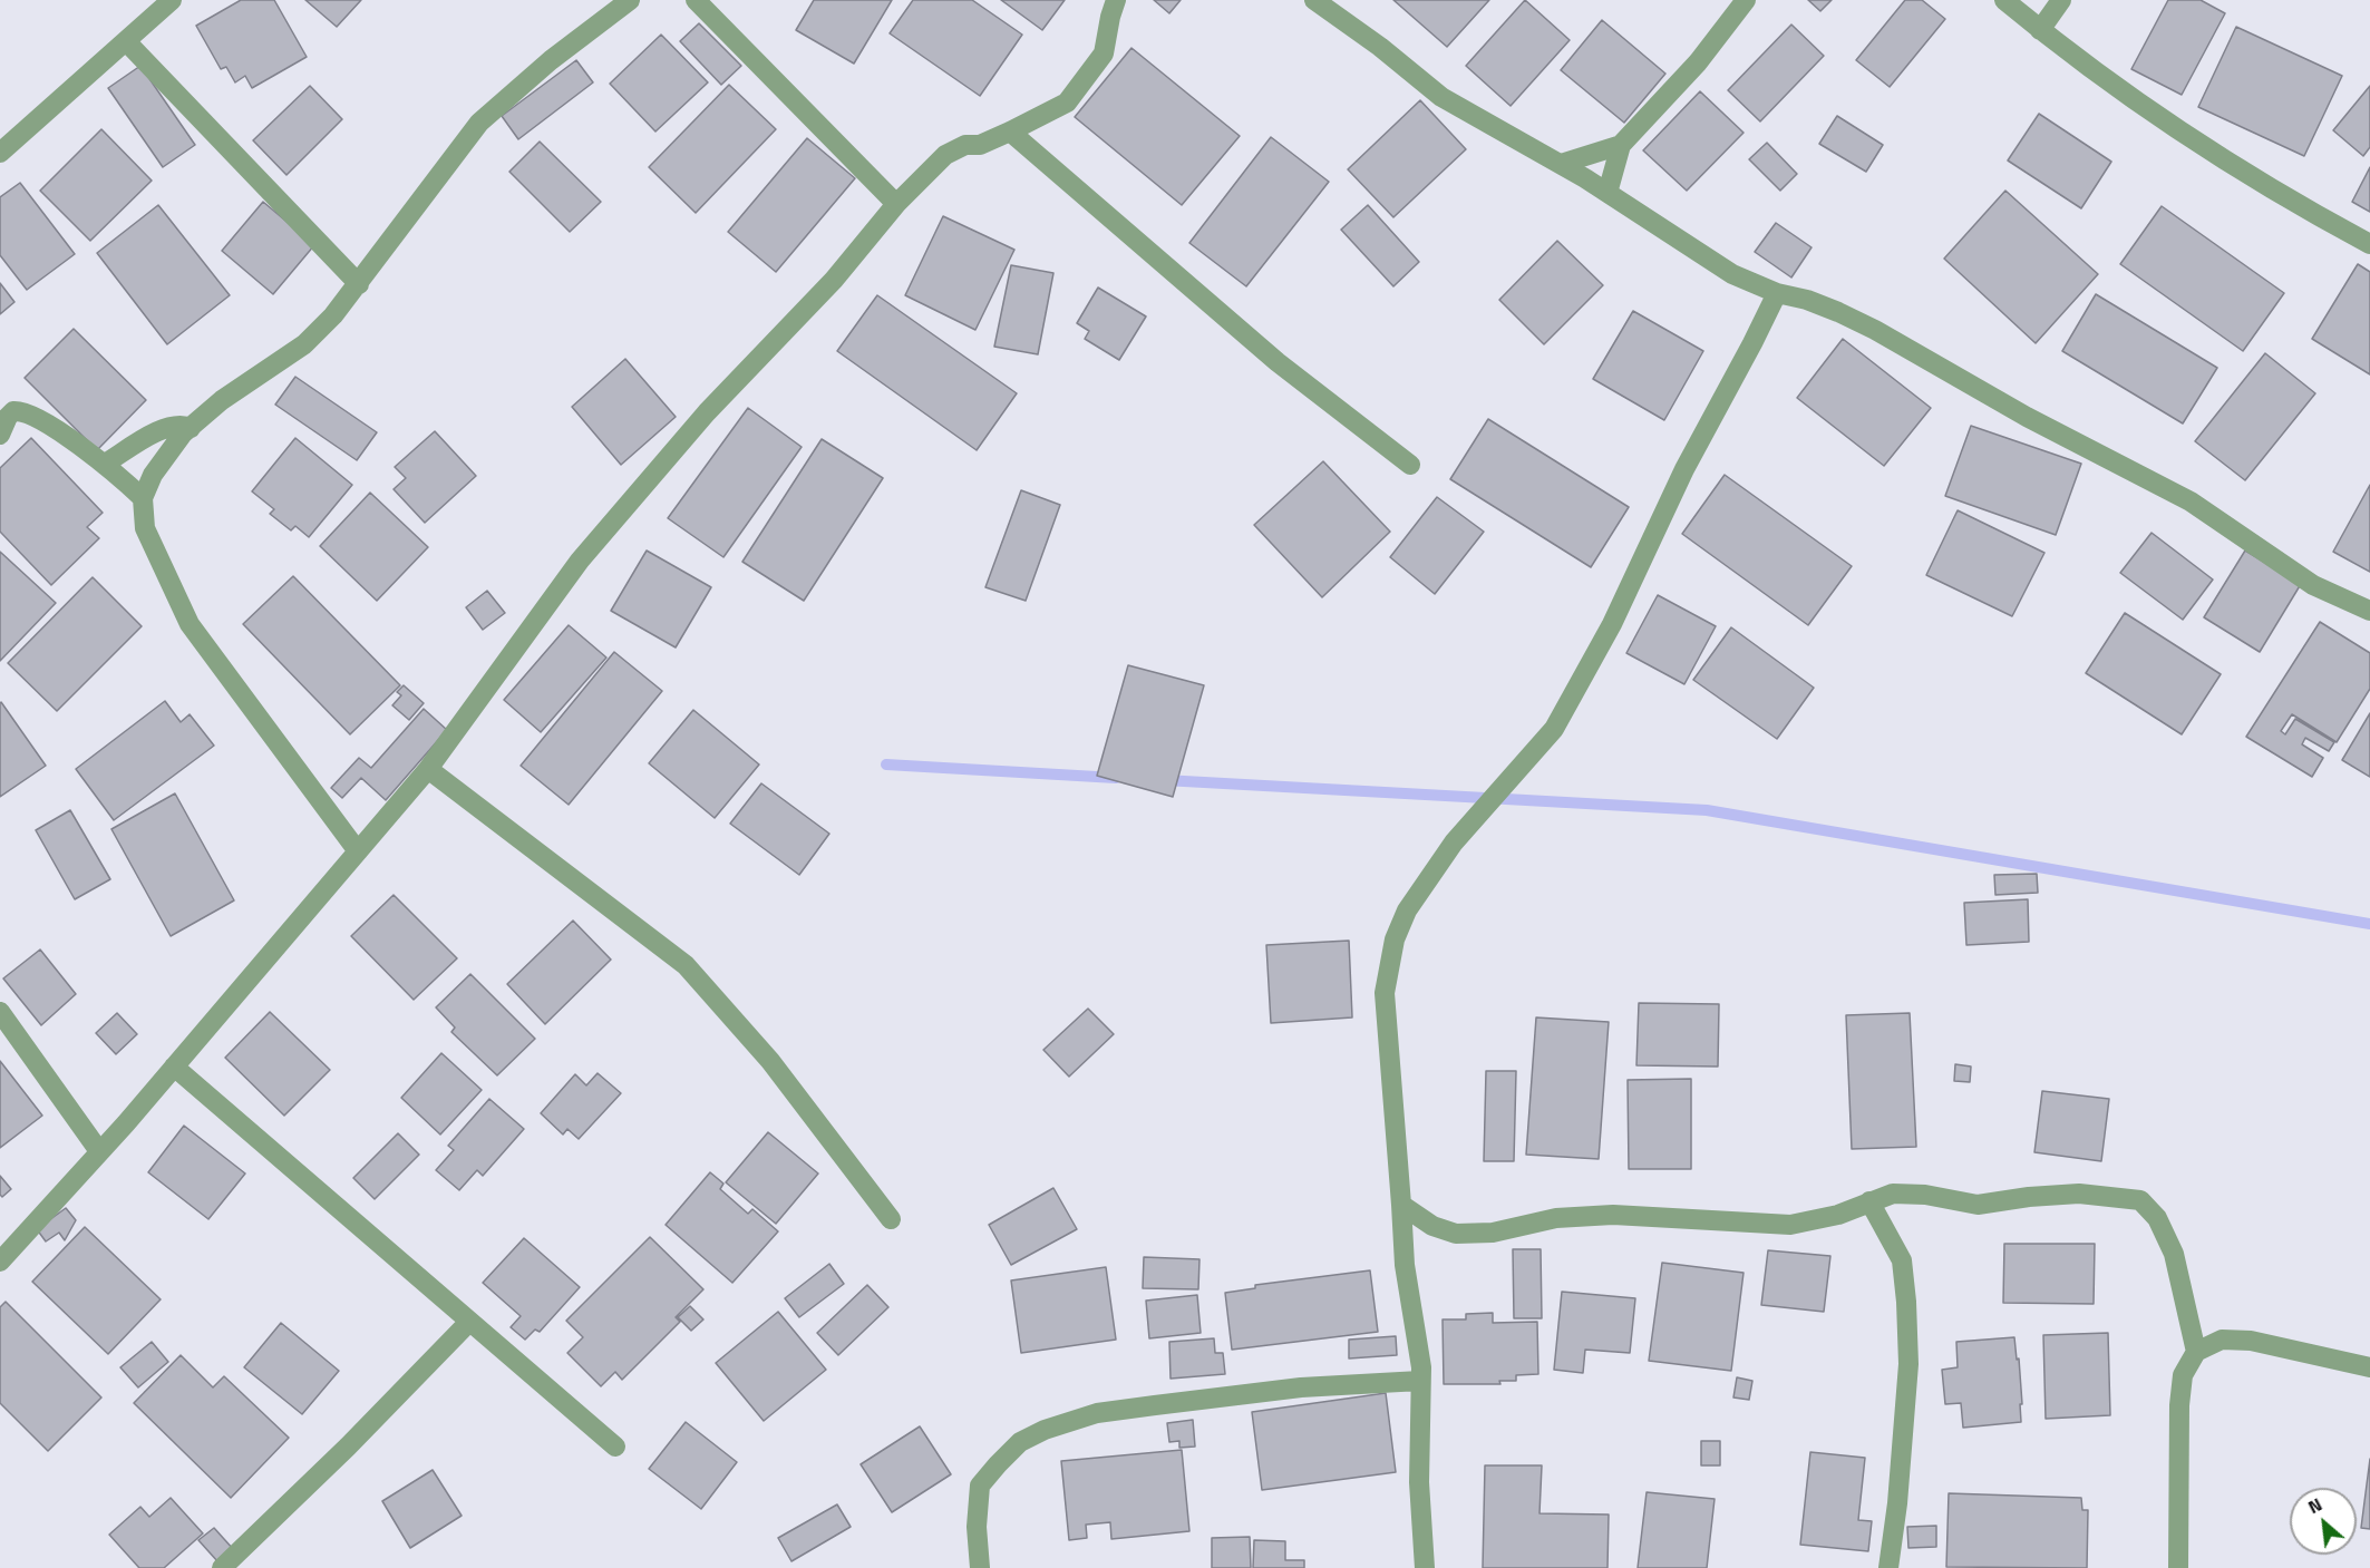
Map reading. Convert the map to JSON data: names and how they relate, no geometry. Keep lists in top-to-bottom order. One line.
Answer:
{"north":"top left"}
